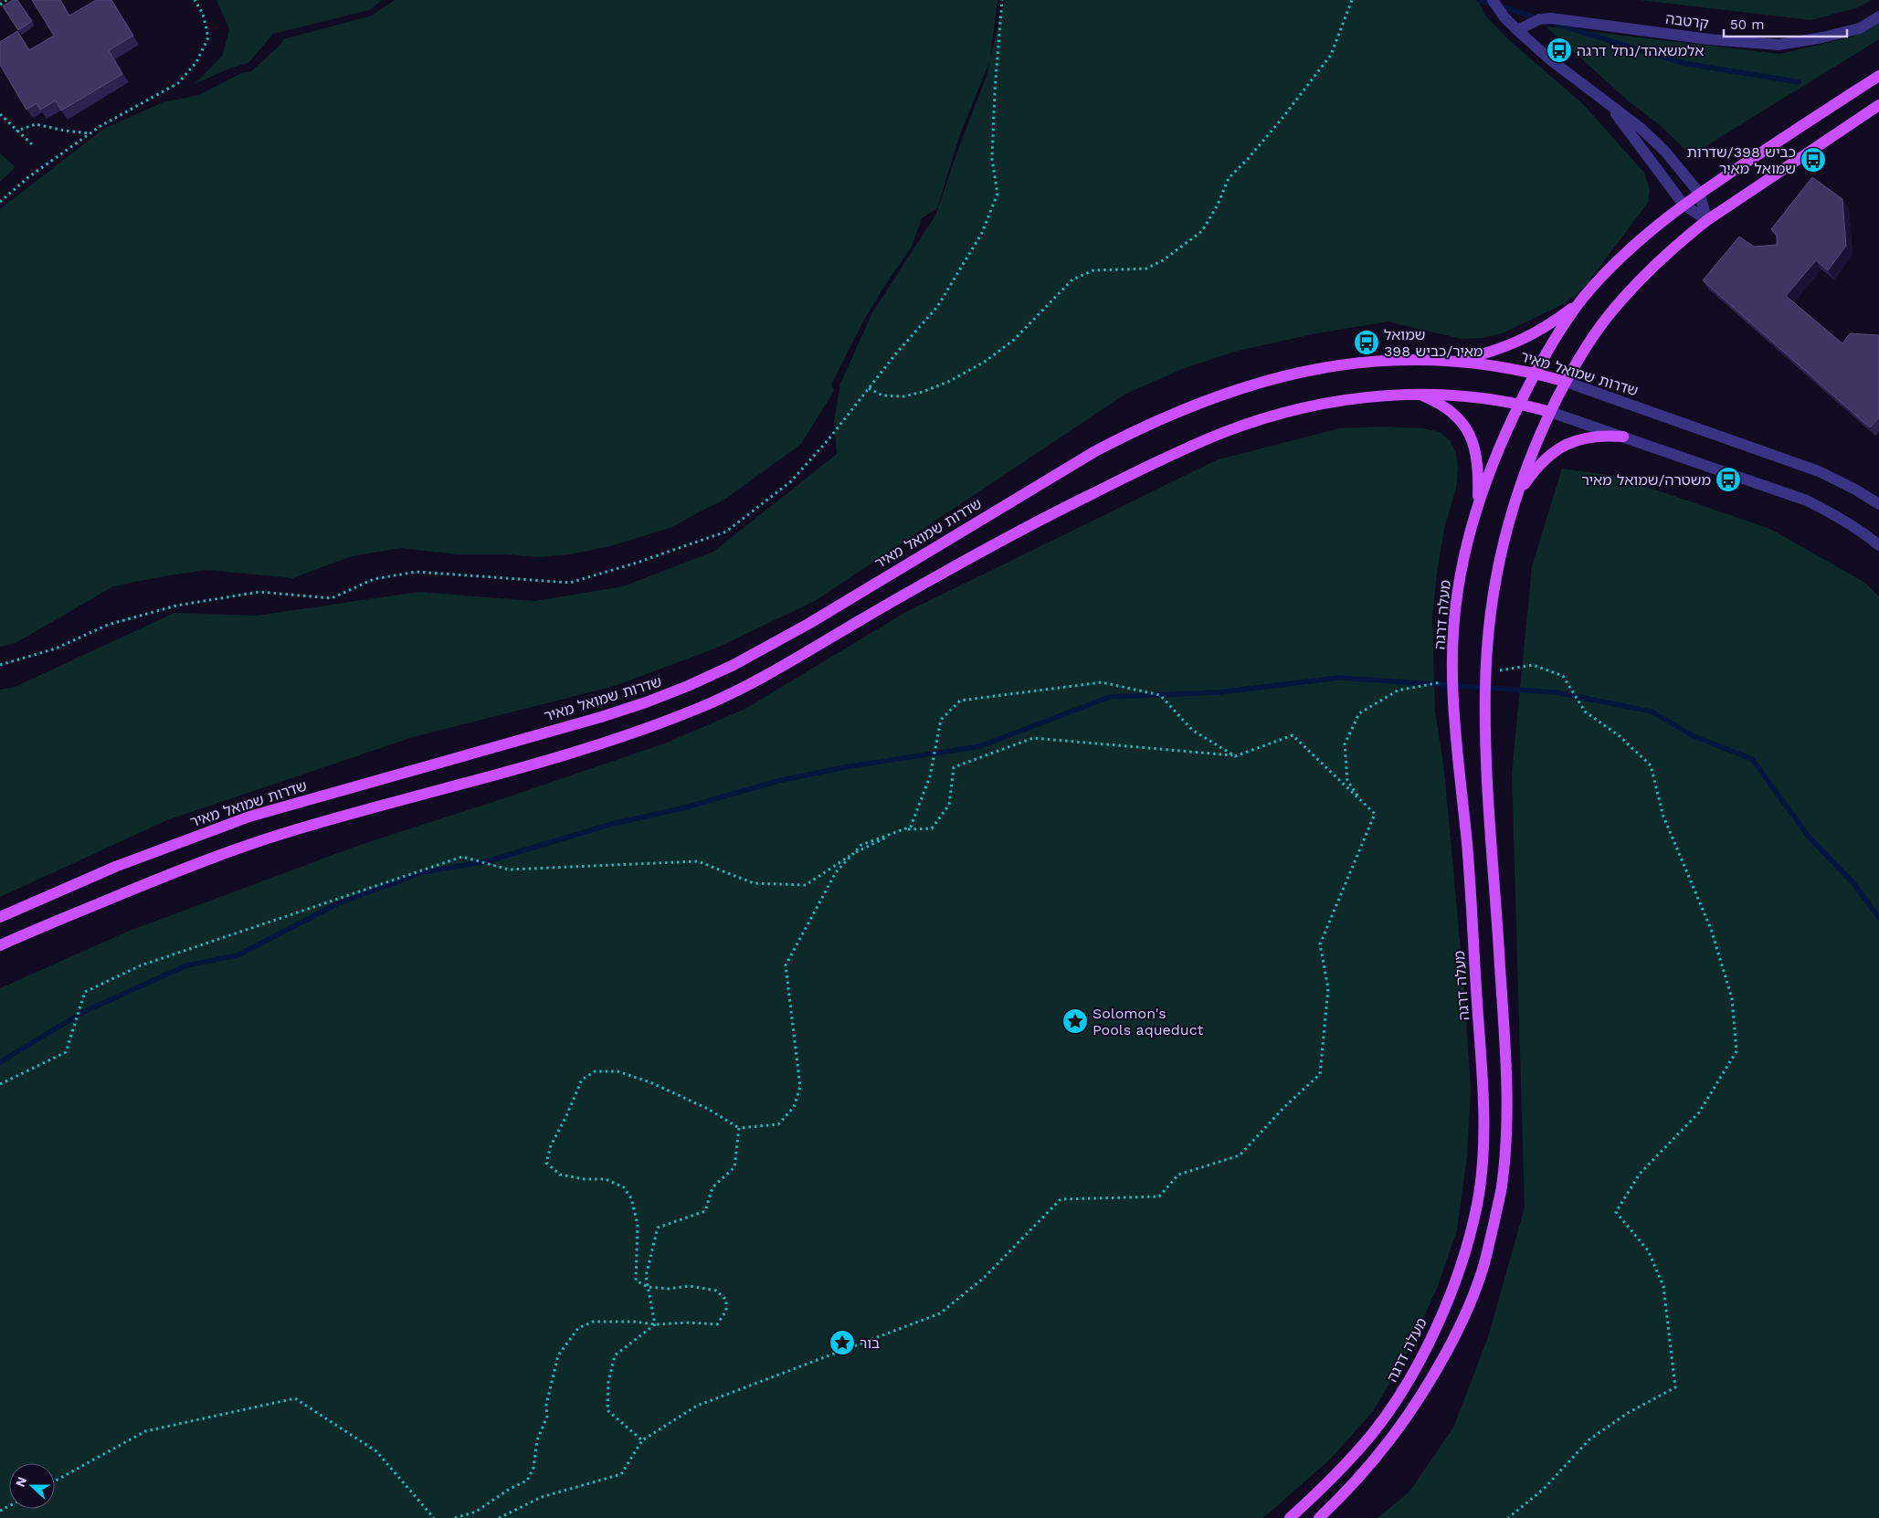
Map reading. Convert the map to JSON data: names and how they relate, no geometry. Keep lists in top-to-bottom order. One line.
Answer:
{"streets":{"main road":["שדרות שמואל מאיר","מעלה דרגה"],"street":["קרטבה"]},"crossings":[["שדרות שמואל מאיר","מעלה דרגה"]],"places":{"bus stop":["אלמשאהד/נחל דרגה","כביש 398/שדרות שמואל מאיר","שמואל מאיר/כביש 398","משטרה/שמואל מאיר"],"place":["Solomon's Pools aqueduct","בור"]},"scale_bar":"50 m","north":"left"}
